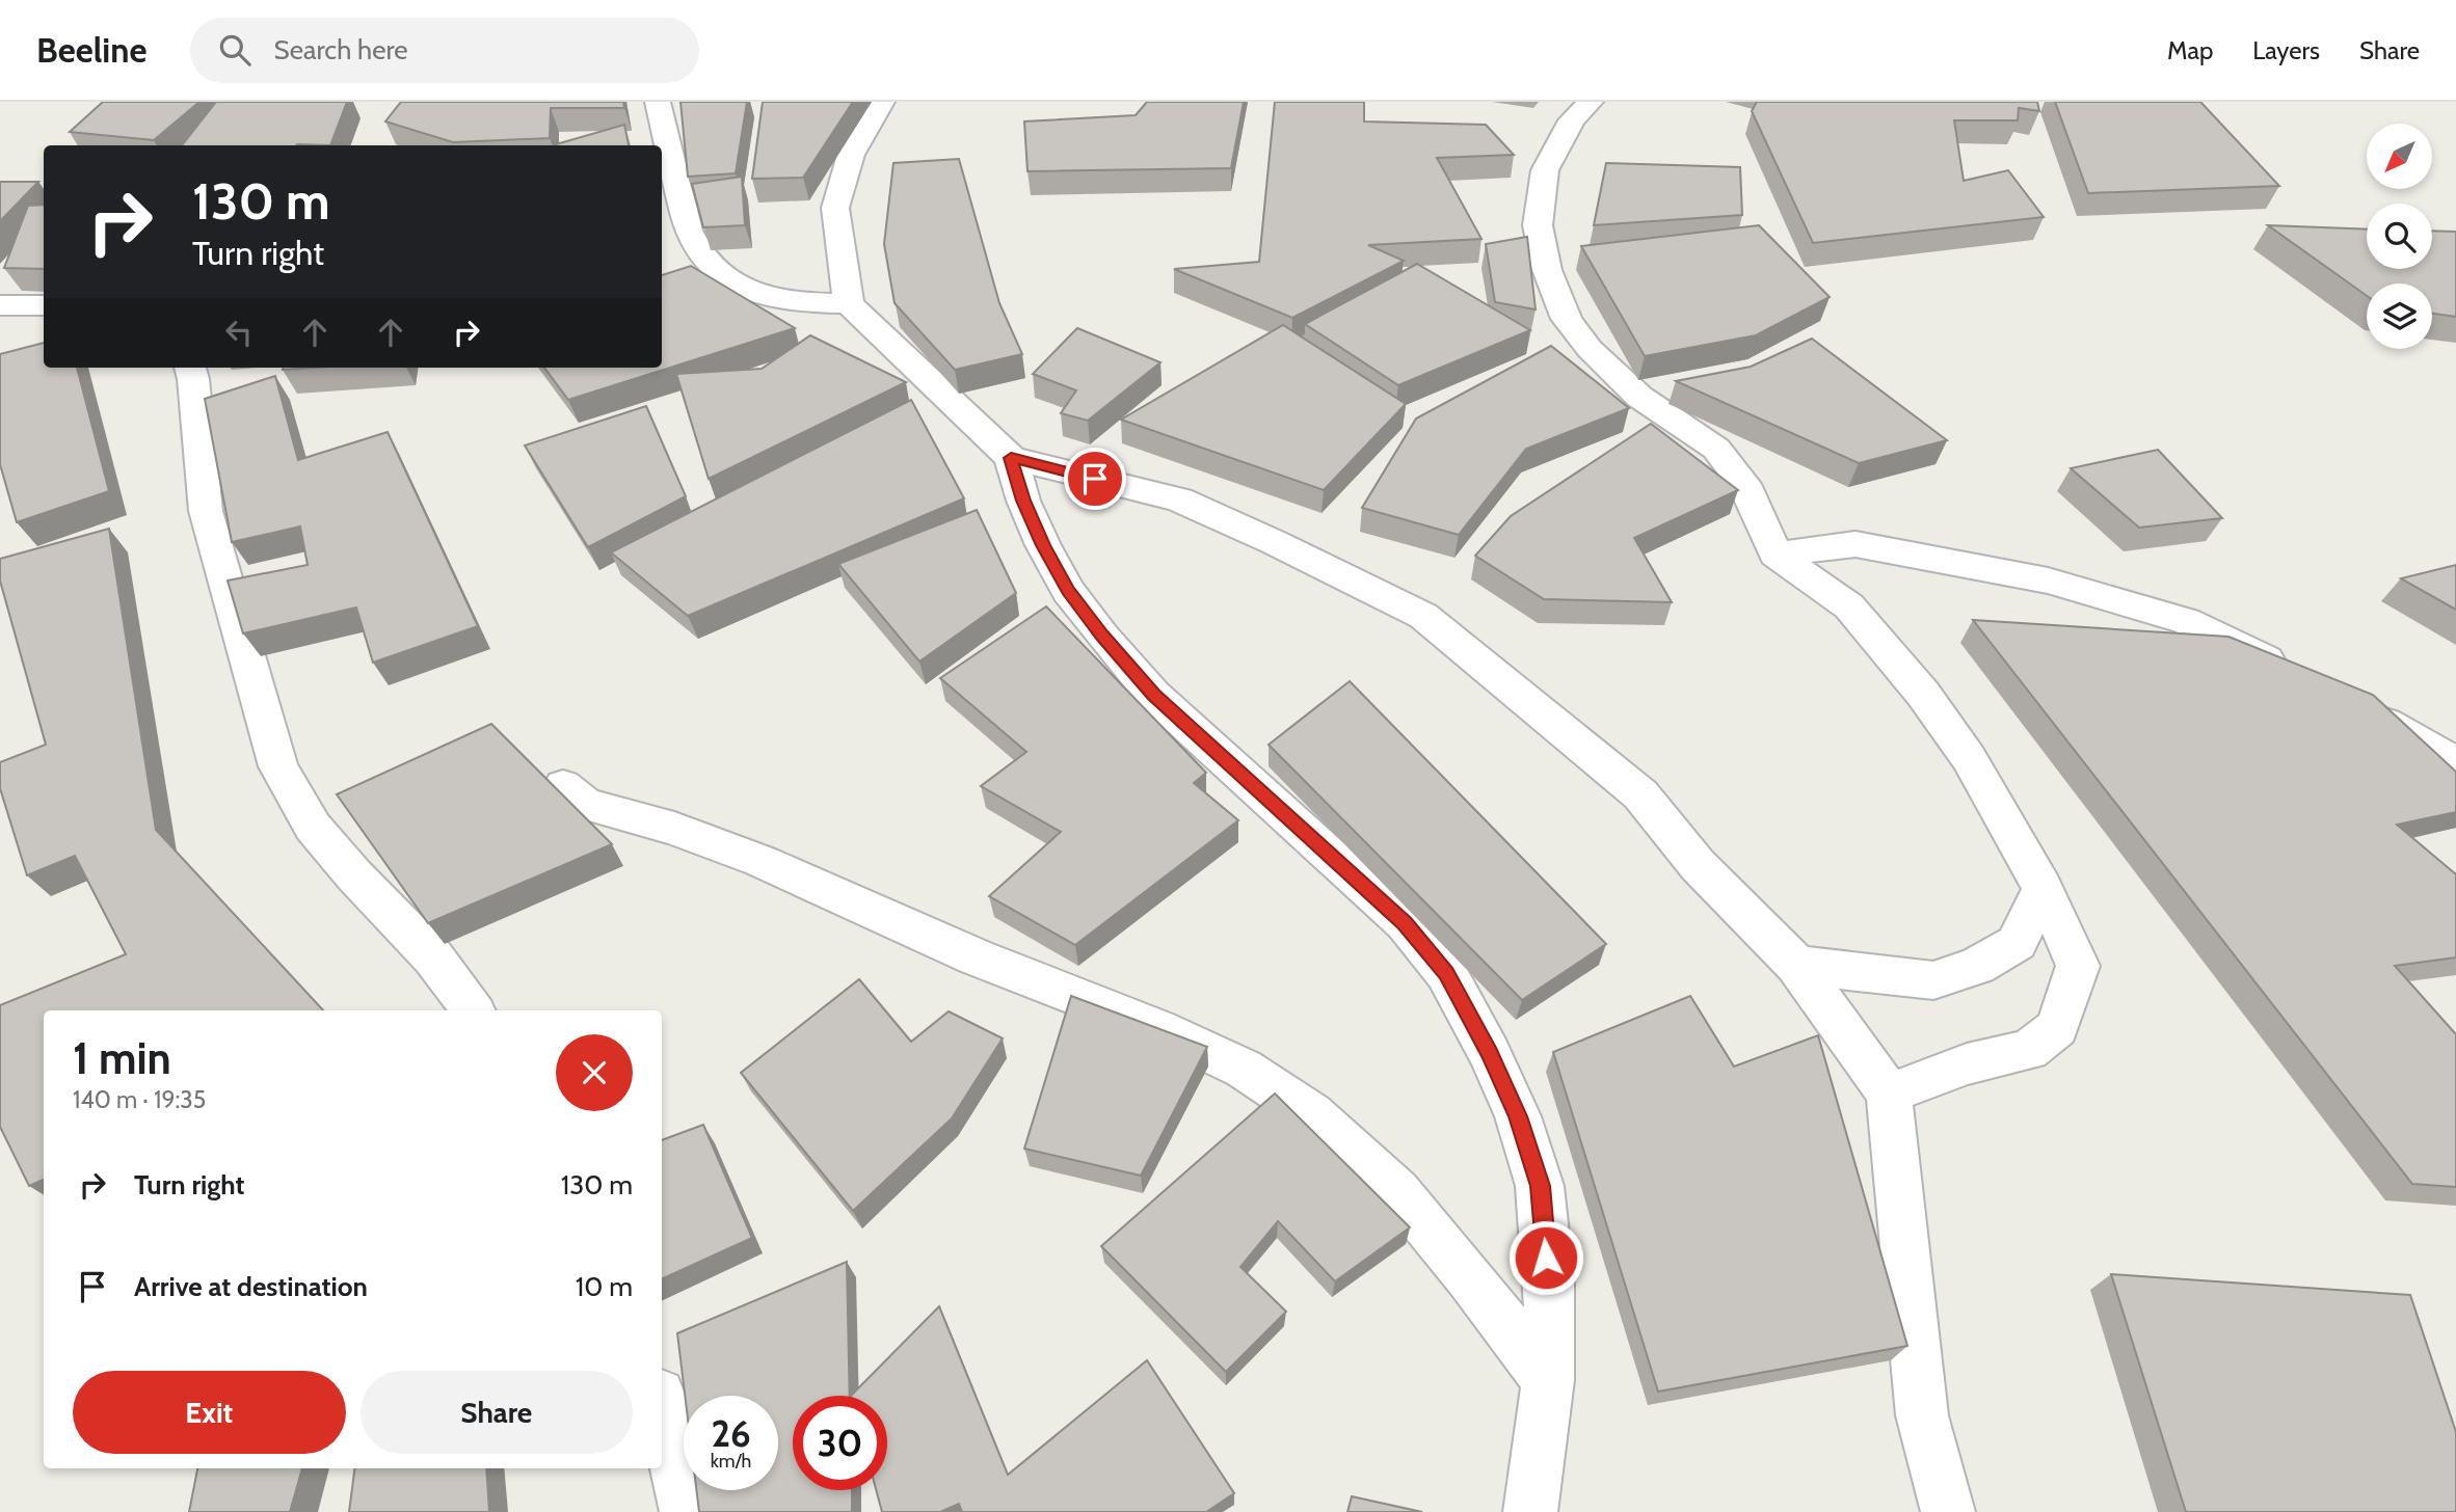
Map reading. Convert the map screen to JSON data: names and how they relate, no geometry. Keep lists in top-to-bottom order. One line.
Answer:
{"north":"bottom left","page":{"header":"Beeline","search":"Search here","nav":["Map","Layers","Share"],"turn":["130 m","Turn right"],"heading":["1 min","140 m · 19:35"],"list":[{"name":"Turn right","value":"130 m"},{"name":"Arrive at destination","value":"10 m"}],"buttons":["Exit","Share"],"speed":"26 km/h","limit":"30"}}
